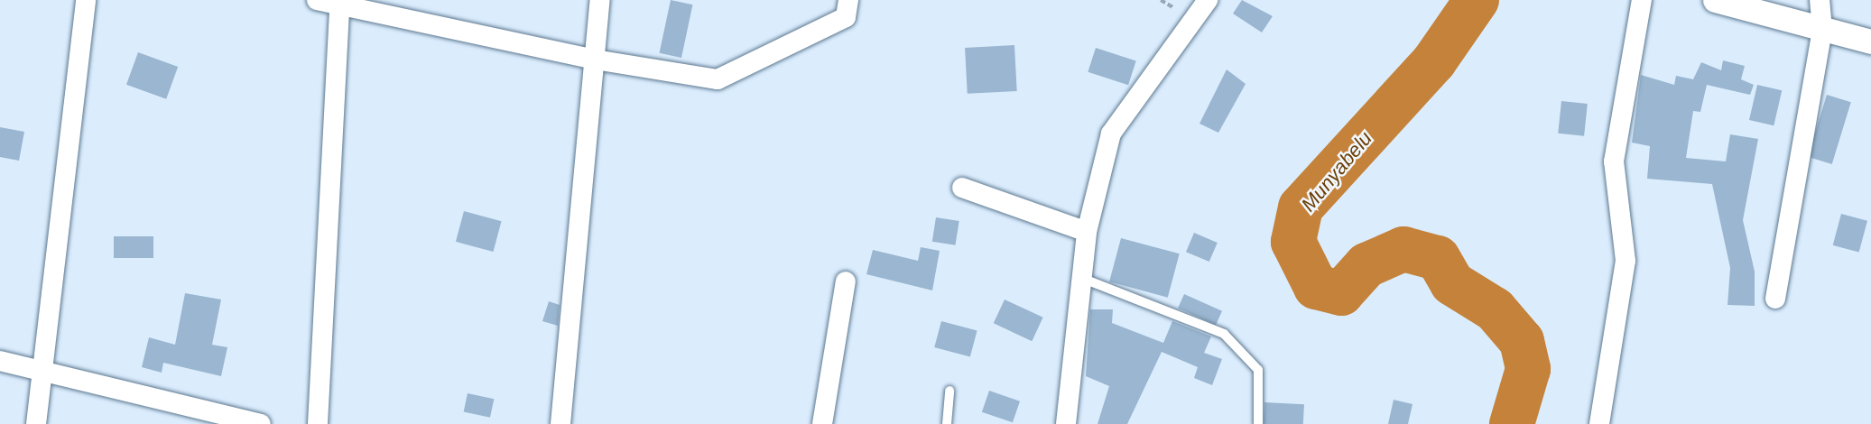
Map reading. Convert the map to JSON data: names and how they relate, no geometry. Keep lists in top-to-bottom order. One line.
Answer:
{"water":["Munyabelu"]}
